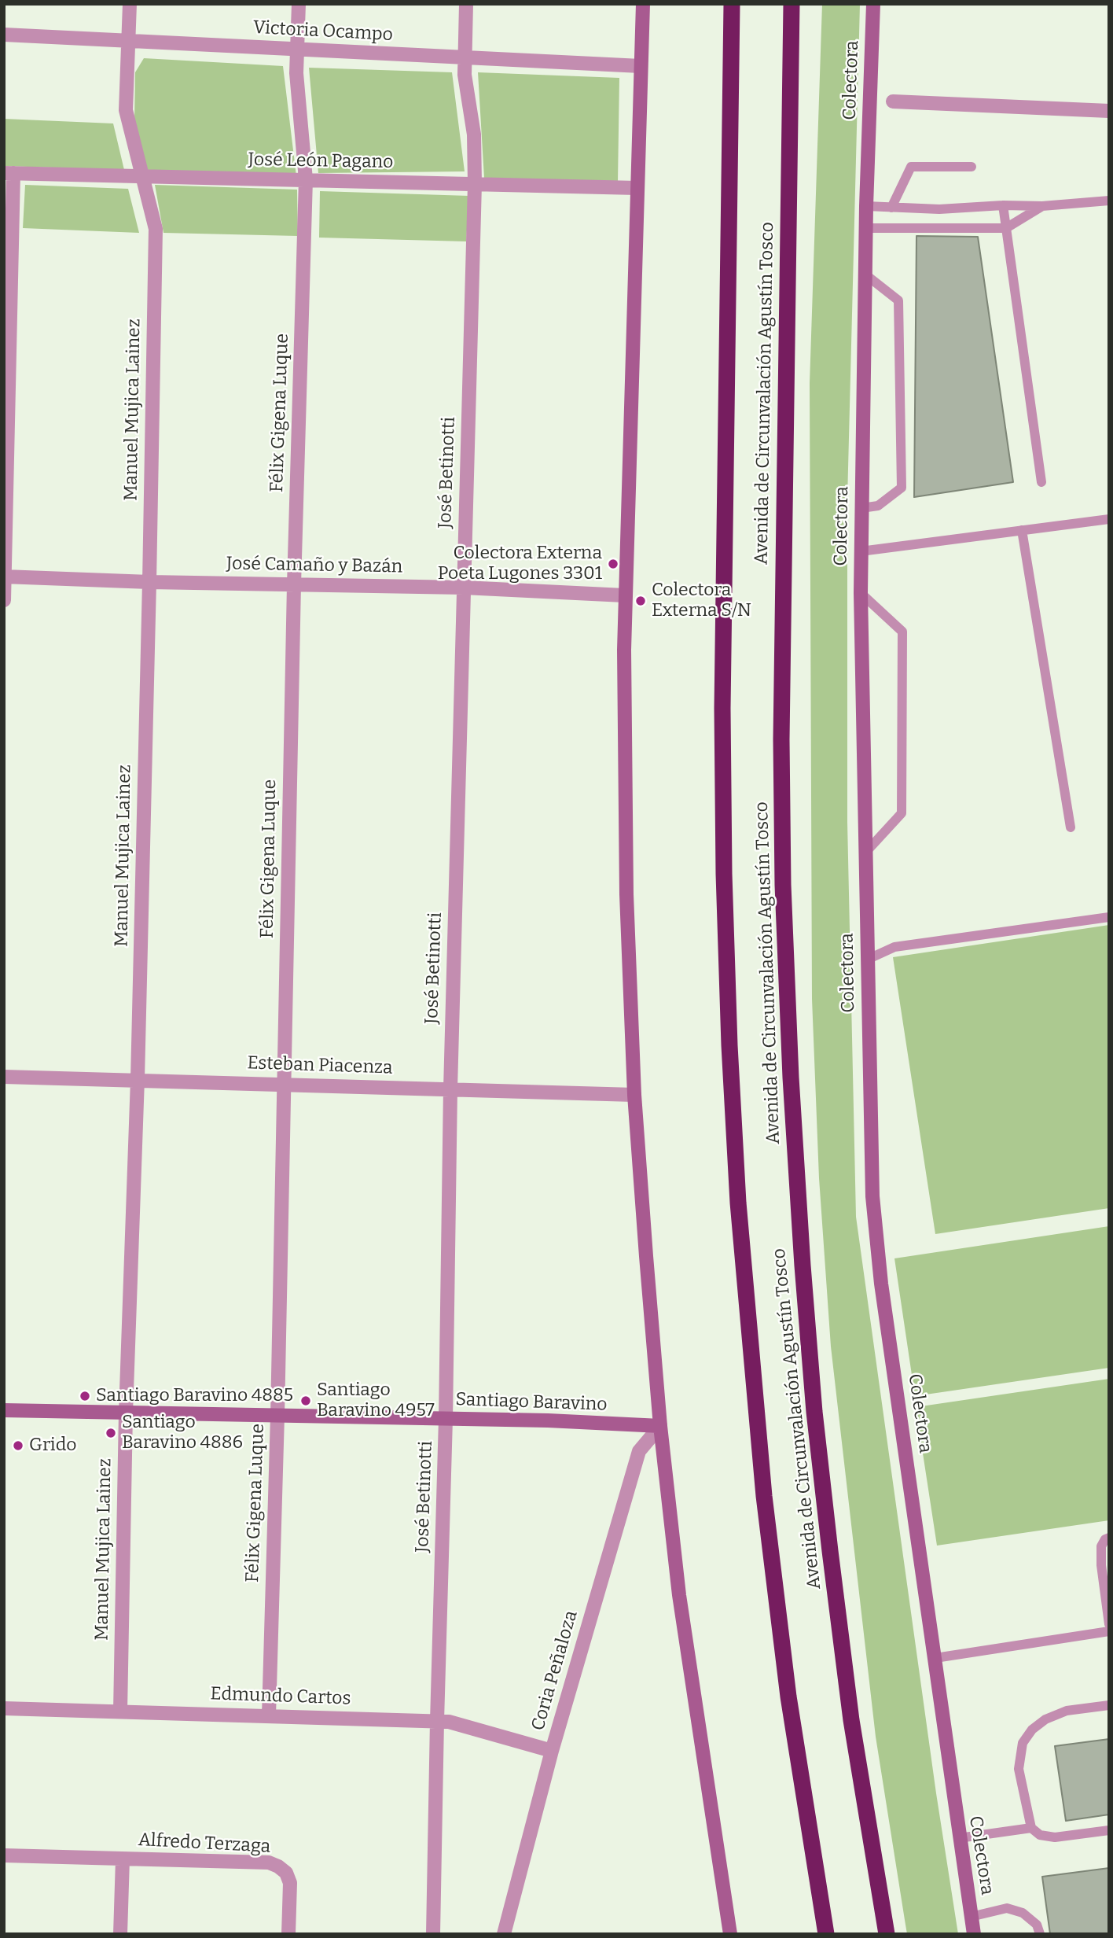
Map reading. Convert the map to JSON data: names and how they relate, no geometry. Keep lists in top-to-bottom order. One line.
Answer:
{"streets":{"highway":["Avenida de Circunvalación Agustín Tosco"],"main road":["Colectora","Santiago Baravino"],"street":["Victoria Ocampo","José León Pagano","Manuel Mujica Lainez","Félix Gigena Luque","José Betinotti","José Camaño y Bazán","Esteban Piacenza","Coria Peñaloza","Edmundo Cartos","Alfredo Terzaga"]},"crossings":[["Victoria Ocampo","Manuel Mujica Lainez"],["Victoria Ocampo","Félix Gigena Luque"],["Victoria Ocampo","José Betinotti"],["José León Pagano","Manuel Mujica Lainez"],["José León Pagano","Félix Gigena Luque"],["José León Pagano","José Betinotti"],["Manuel Mujica Lainez","José Camaño y Bazán"],["Manuel Mujica Lainez","Esteban Piacenza"],["Manuel Mujica Lainez","Santiago Baravino"],["Manuel Mujica Lainez","Edmundo Cartos"],["Félix Gigena Luque","José Camaño y Bazán"],["Félix Gigena Luque","Esteban Piacenza"],["Félix Gigena Luque","Santiago Baravino"],["Félix Gigena Luque","Edmundo Cartos"],["José Betinotti","José Camaño y Bazán"],["José Betinotti","Esteban Piacenza"],["José Betinotti","Santiago Baravino"],["José Betinotti","Edmundo Cartos"],["Santiago Baravino","Coria Peñaloza"],["Coria Peñaloza","Edmundo Cartos"]],"places":["Colectora Externa Poeta Lugones 3301","Colectora Externa S/N","Santiago Baravino 4885","Santiago Baravino 4957","Santiago Baravino 4886","Grido"]}
